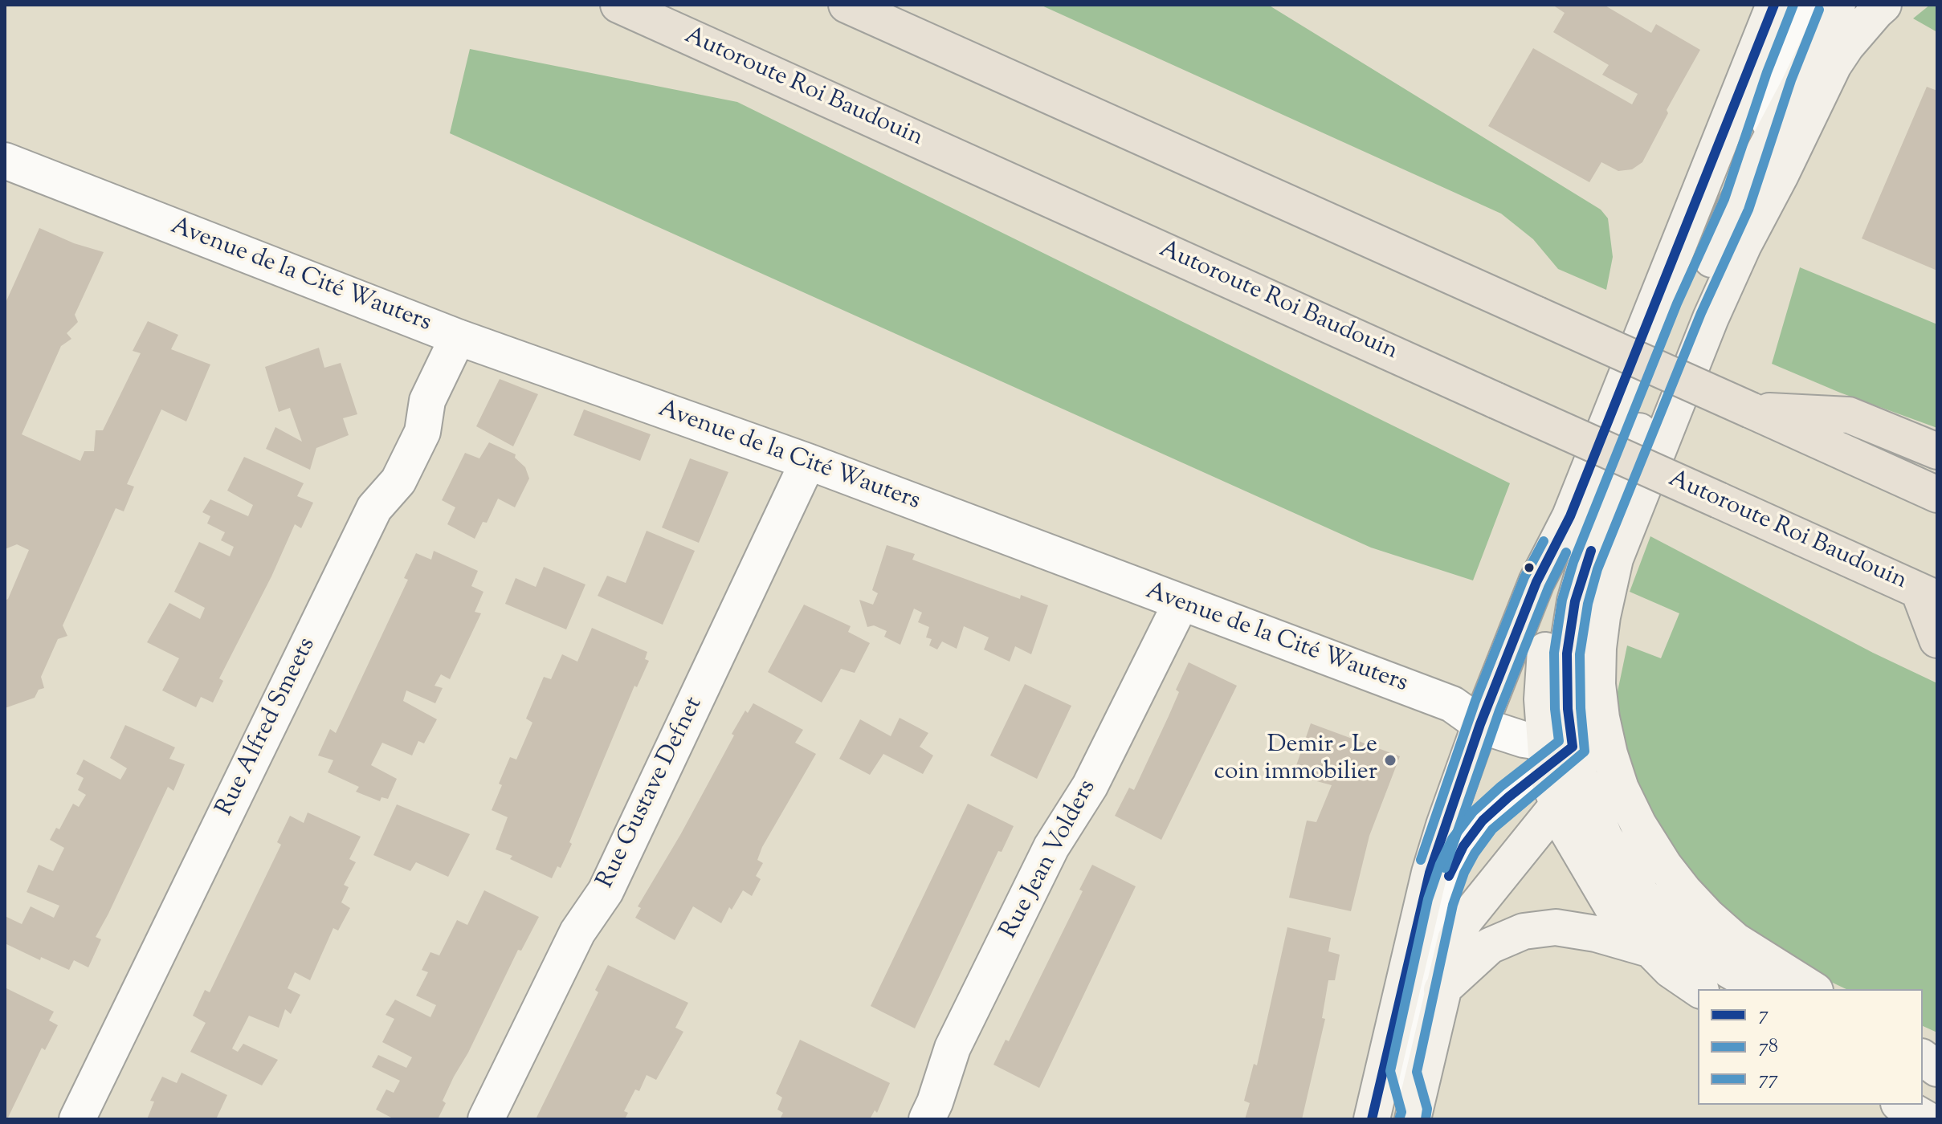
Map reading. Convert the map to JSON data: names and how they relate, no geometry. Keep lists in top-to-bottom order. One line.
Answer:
{"streets":{"highway":["Autoroute Roi Baudouin"],"street":["Avenue de la Cité Wauters","Rue Alfred Smeets","Rue Gustave Defnet","Rue Jean Volders"]},"crossings":[["Avenue de la Cité Wauters","Rue Alfred Smeets"],["Avenue de la Cité Wauters","Rue Gustave Defnet"],["Avenue de la Cité Wauters","Rue Jean Volders"]],"places":["Demir - Le coin immobilier"],"lines":["transit line 7","transit line 77","transit line 78"],"legend":["7","78","77"]}
